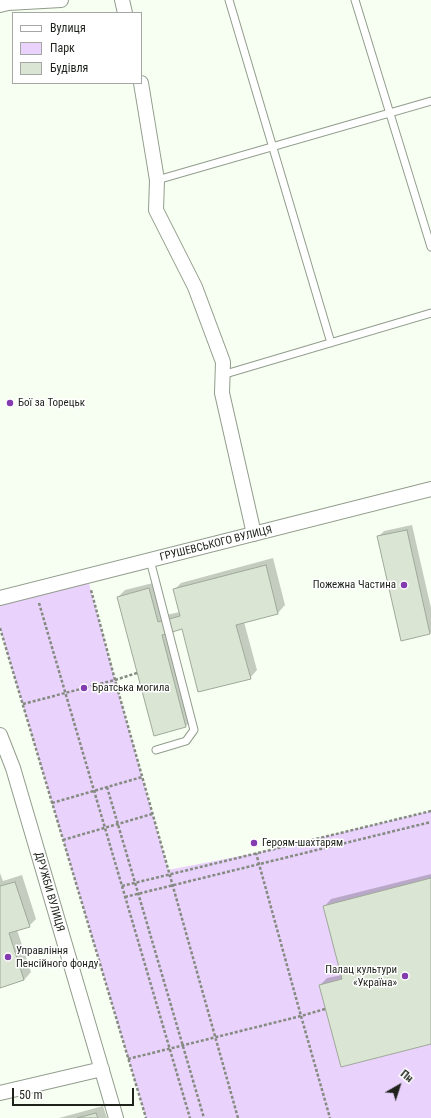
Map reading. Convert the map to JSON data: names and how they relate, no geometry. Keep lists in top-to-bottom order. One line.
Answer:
{"streets":{"street":["ГРУШЕВСЬКОГО ВУЛИЦЯ","ДРУЖБИ ВУЛИЦЯ"]},"places":["Бої за Торецьк","Пожежна Частина","Братська мoгила","Героям-шахтарям","Управління Пенсійного фонду","Палац культури «Україна»"],"legend":["Вулиця","Парк","Будівля"],"scale_bar":"50 m","north":"top right"}
